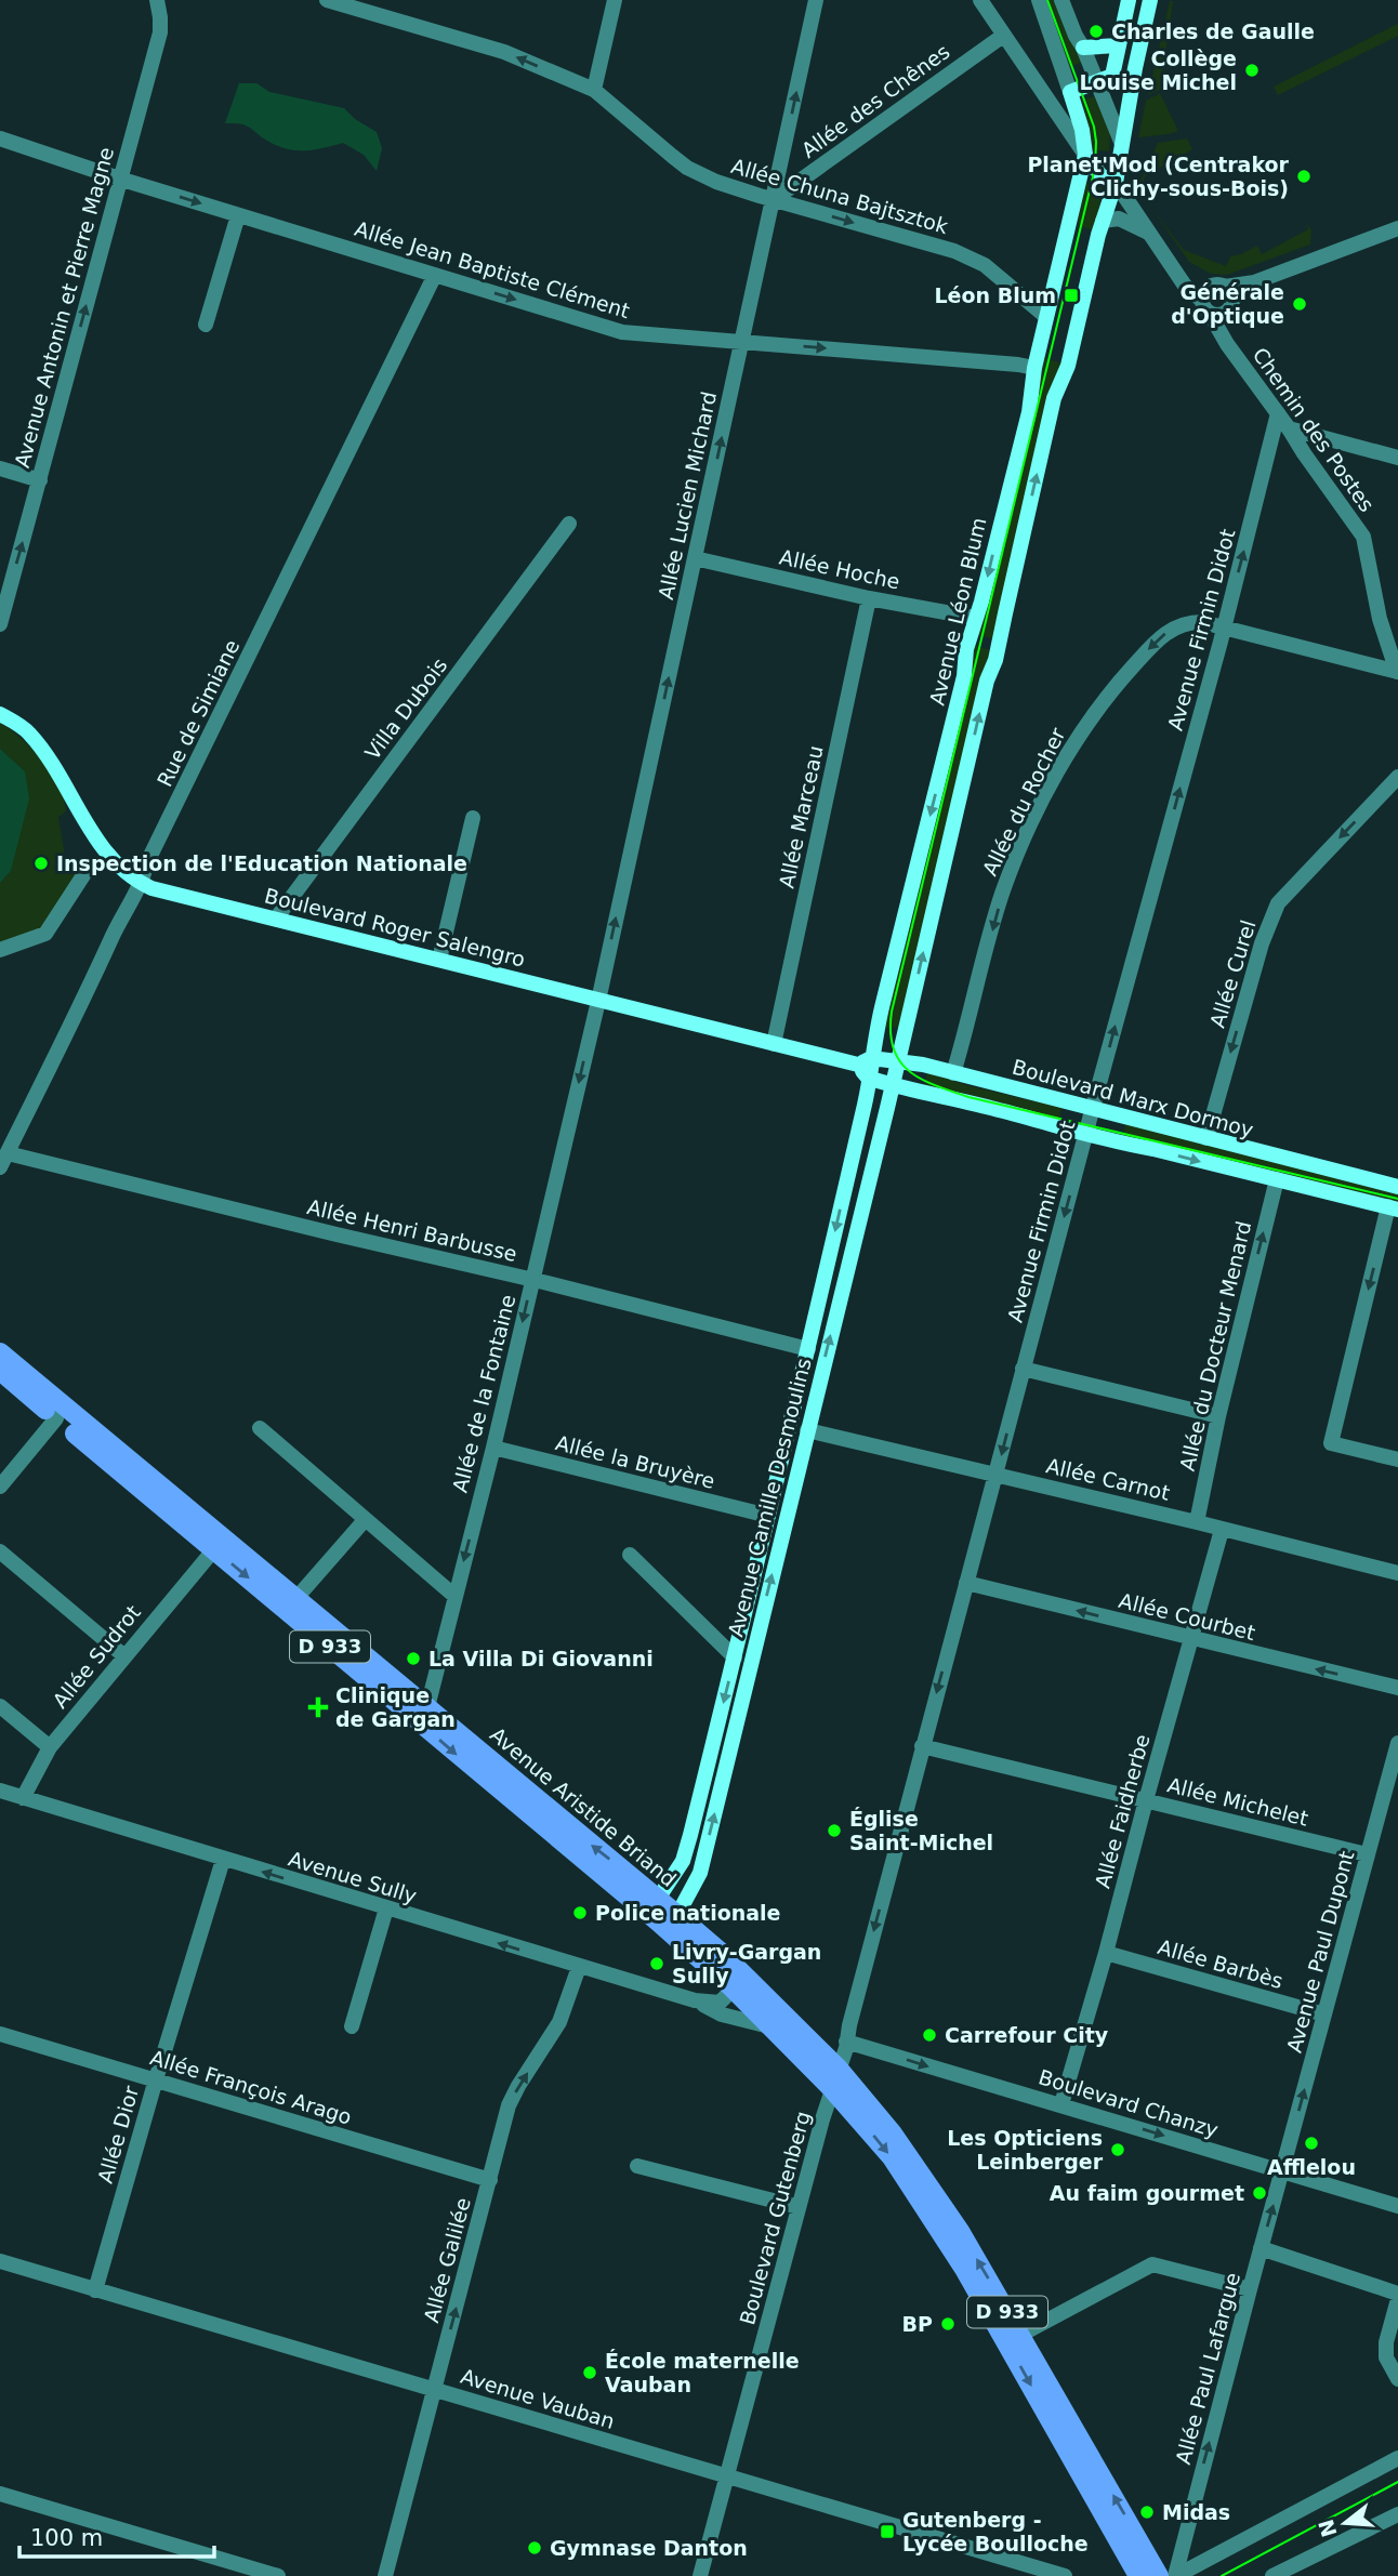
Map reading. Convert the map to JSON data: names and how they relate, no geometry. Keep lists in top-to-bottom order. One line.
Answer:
{"streets":{"main road":["Avenue Léon Blum","Boulevard Roger Salengro","Boulevard Marx Dormoy","Avenue Camille Desmoulins","D 933","Avenue Aristide Briand"],"street":["Allée des Chênes","Allée Chuna Bajtsztok","Allée Jean Baptiste Clément","Avenue Antonin et Pierre Magne","Chemin des Postes","Allée Lucien Michard","Allée Hoche","Avenue Firmin Didot","Villa Dubois","Rue de Simiane","Allée du Rocher","Allée Marceau","Allée Curel","Allée Henri Barbusse","Allée du Docteur Menard","Allée de la Fontaine","Allée la Bruyère","Allée Carnot","Allée Courbet","Allée Sudrot","Allée Michelet","Allée Faidherbe","Avenue Sully","Avenue Paul Dupont","Allée Barbès","Allée François Arago","Boulevard Chanzy","Allée Dior","Boulevard Gutenberg","Allée Galilée","Allée Paul Lafargue","Avenue Vauban"]},"crossings":[["Allée des Chênes","Allée Chuna Bajtsztok"],["Allée des Chênes","Allée Lucien Michard"],["Allée Chuna Bajtsztok","Allée Lucien Michard"],["Allée Chuna Bajtsztok","Avenue Léon Blum"],["Allée Jean Baptiste Clément","Avenue Antonin et Pierre Magne"],["Allée Jean Baptiste Clément","Allée Lucien Michard"],["Allée Jean Baptiste Clément","Avenue Léon Blum"],["Allée Jean Baptiste Clément","Rue de Simiane"],["Chemin des Postes","Avenue Firmin Didot"],["Chemin des Postes","Allée du Rocher"],["Allée Lucien Michard","Allée Hoche"],["Allée Lucien Michard","Boulevard Roger Salengro"],["Allée Lucien Michard","Allée de la Fontaine"],["Allée Hoche","Avenue Léon Blum"],["Allée Hoche","Allée Marceau"],["Avenue Léon Blum","Boulevard Roger Salengro"],["Avenue Léon Blum","Boulevard Marx Dormoy"],["Avenue Léon Blum","Avenue Camille Desmoulins"],["Avenue Firmin Didot","Allée du Rocher"],["Avenue Firmin Didot","Boulevard Marx Dormoy"],["Avenue Firmin Didot","Allée Carnot"],["Avenue Firmin Didot","Allée Courbet"],["Avenue Firmin Didot","Allée Michelet"],["Avenue Firmin Didot","Avenue Aristide Briand"],["Avenue Firmin Didot","Boulevard Chanzy"],["Avenue Firmin Didot","Boulevard Gutenberg"],["Villa Dubois","Boulevard Roger Salengro"],["Rue de Simiane","Boulevard Roger Salengro"],["Rue de Simiane","Allée Henri Barbusse"],["Allée du Rocher","Boulevard Marx Dormoy"],["Allée Marceau","Boulevard Roger Salengro"],["Boulevard Roger Salengro","Boulevard Marx Dormoy"],["Boulevard Roger Salengro","Allée de la Fontaine"],["Boulevard Roger Salengro","Avenue Camille Desmoulins"],["Allée Curel","Boulevard Marx Dormoy"],["Boulevard Marx Dormoy","Allée du Docteur Menard"],["Boulevard Marx Dormoy","Avenue Camille Desmoulins"],["Allée Henri Barbusse","Allée de la Fontaine"],["Allée Henri Barbusse","Avenue Camille Desmoulins"],["Allée du Docteur Menard","Allée Carnot"],["Allée de la Fontaine","Allée la Bruyère"],["Allée de la Fontaine","Avenue Aristide Briand"],["Allée la Bruyère","Avenue Camille Desmoulins"],["Allée Carnot","Avenue Camille Desmoulins"],["Allée Carnot","Allée Faidherbe"],["Avenue Camille Desmoulins","Avenue Aristide Briand"],["Allée Courbet","Allée Faidherbe"],["Allée Sudrot","Avenue Aristide Briand"],["Allée Sudrot","Avenue Sully"],["Allée Michelet","Allée Faidherbe"],["Allée Michelet","Avenue Paul Dupont"],["Avenue Aristide Briand","Avenue Sully"],["Avenue Aristide Briand","Boulevard Gutenberg"],["Allée Faidherbe","Allée Barbès"],["Allée Faidherbe","Boulevard Chanzy"],["Avenue Sully","Allée Dior"],["Avenue Sully","Allée Galilée"],["Avenue Paul Dupont","Allée Barbès"],["Avenue Paul Dupont","Boulevard Chanzy"],["Avenue Paul Dupont","Allée Paul Lafargue"],["Allée François Arago","Allée Dior"],["Allée François Arago","Allée Galilée"],["Boulevard Chanzy","Allée Paul Lafargue"],["Allée Dior","Avenue Vauban"],["Boulevard Gutenberg","Avenue Vauban"],["Allée Galilée","Avenue Vauban"]],"one_way":["Allée Jean Baptiste Clément","Avenue Antonin et Pierre Magne","Allée Lucien Michard","Allée du Rocher","Allée Curel","Allée du Docteur Menard","Allée de la Fontaine","Allée Courbet","Avenue Sully","Avenue Paul Dupont","Boulevard Chanzy","Allée Galilée","Allée Paul Lafargue"],"places":{"other":["Charles de Gaulle","Collège Louise Michel","Planet'Mod (Centrakor Clichy-sous-Bois)","Générale d'Optique","Inspection de l'Education Nationale","La Villa Di Giovanni","Église Saint-Michel","Police nationale","Livry-Gargan Sully","Carrefour City","Afflelou","Les Opticiens Leinberger","Au faim gourmet","BP","École maternelle Vauban","Midas","Gymnase Danton"],"transit":["Léon Blum","Gutenberg - Lycée Boulloche"],"health":["Clinique de Gargan"]},"scale_bar":"100 m","north":"left"}
